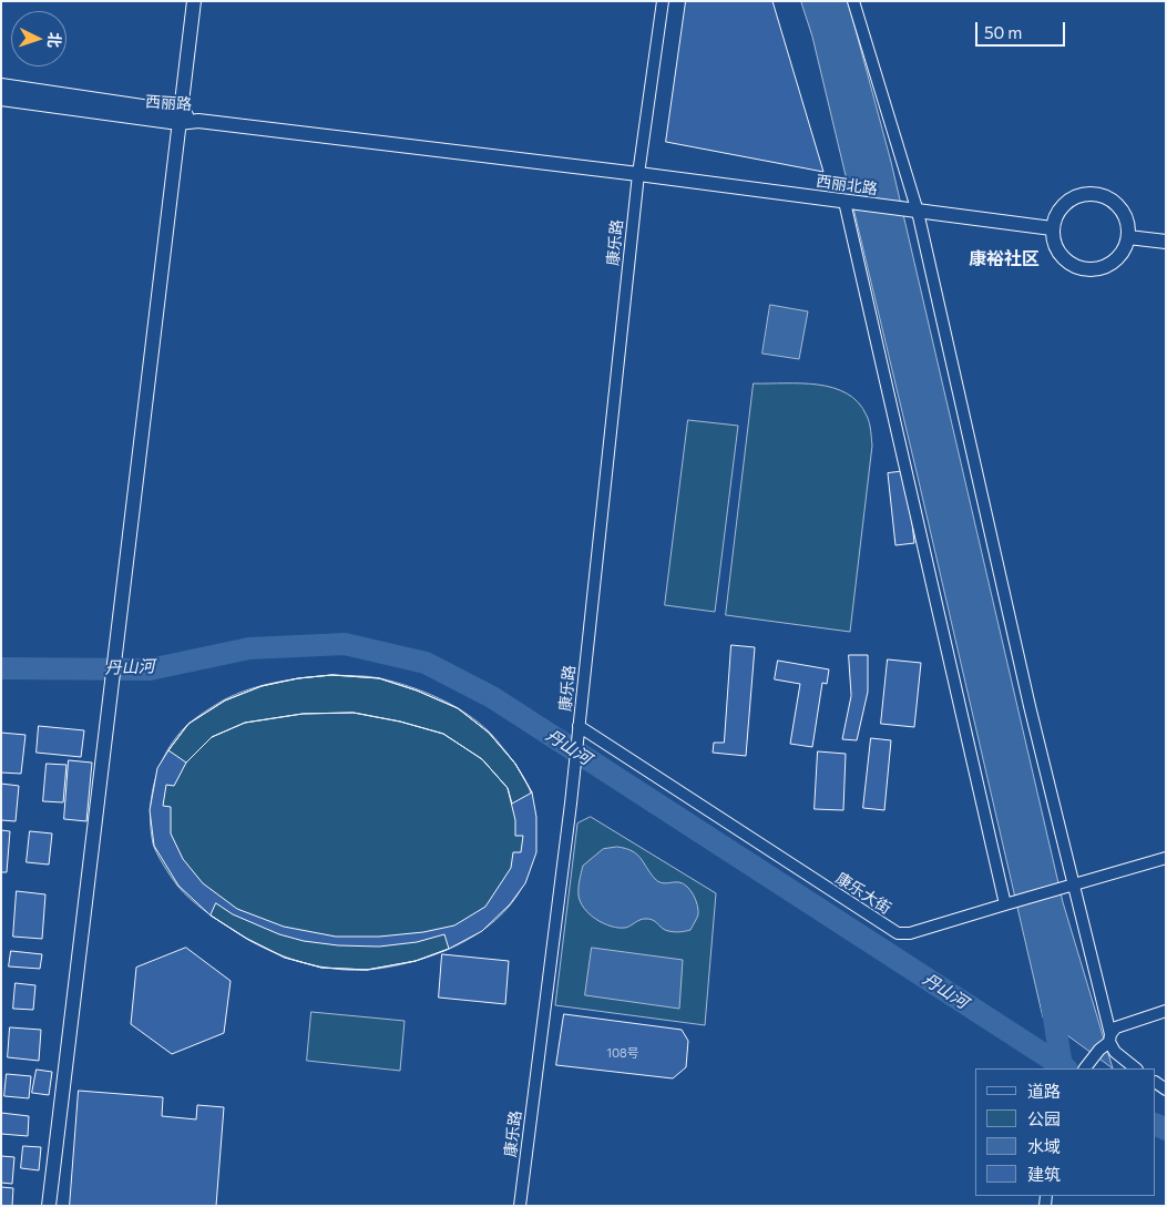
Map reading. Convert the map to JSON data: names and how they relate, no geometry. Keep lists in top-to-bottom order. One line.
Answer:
{"streets":{"street":["西丽路","西丽北路","康乐路","康乐大街"]},"crossings":[["西丽路","西丽北路"],["西丽路","康乐路"],["西丽北路","康乐路"],["康乐路","康乐大街"]],"districts":["康裕社区"],"water":["丹山河"],"house_numbers":["108号"],"legend":["道路","公园","水域","建筑"],"scale_bar":"50 m","north":"right"}
